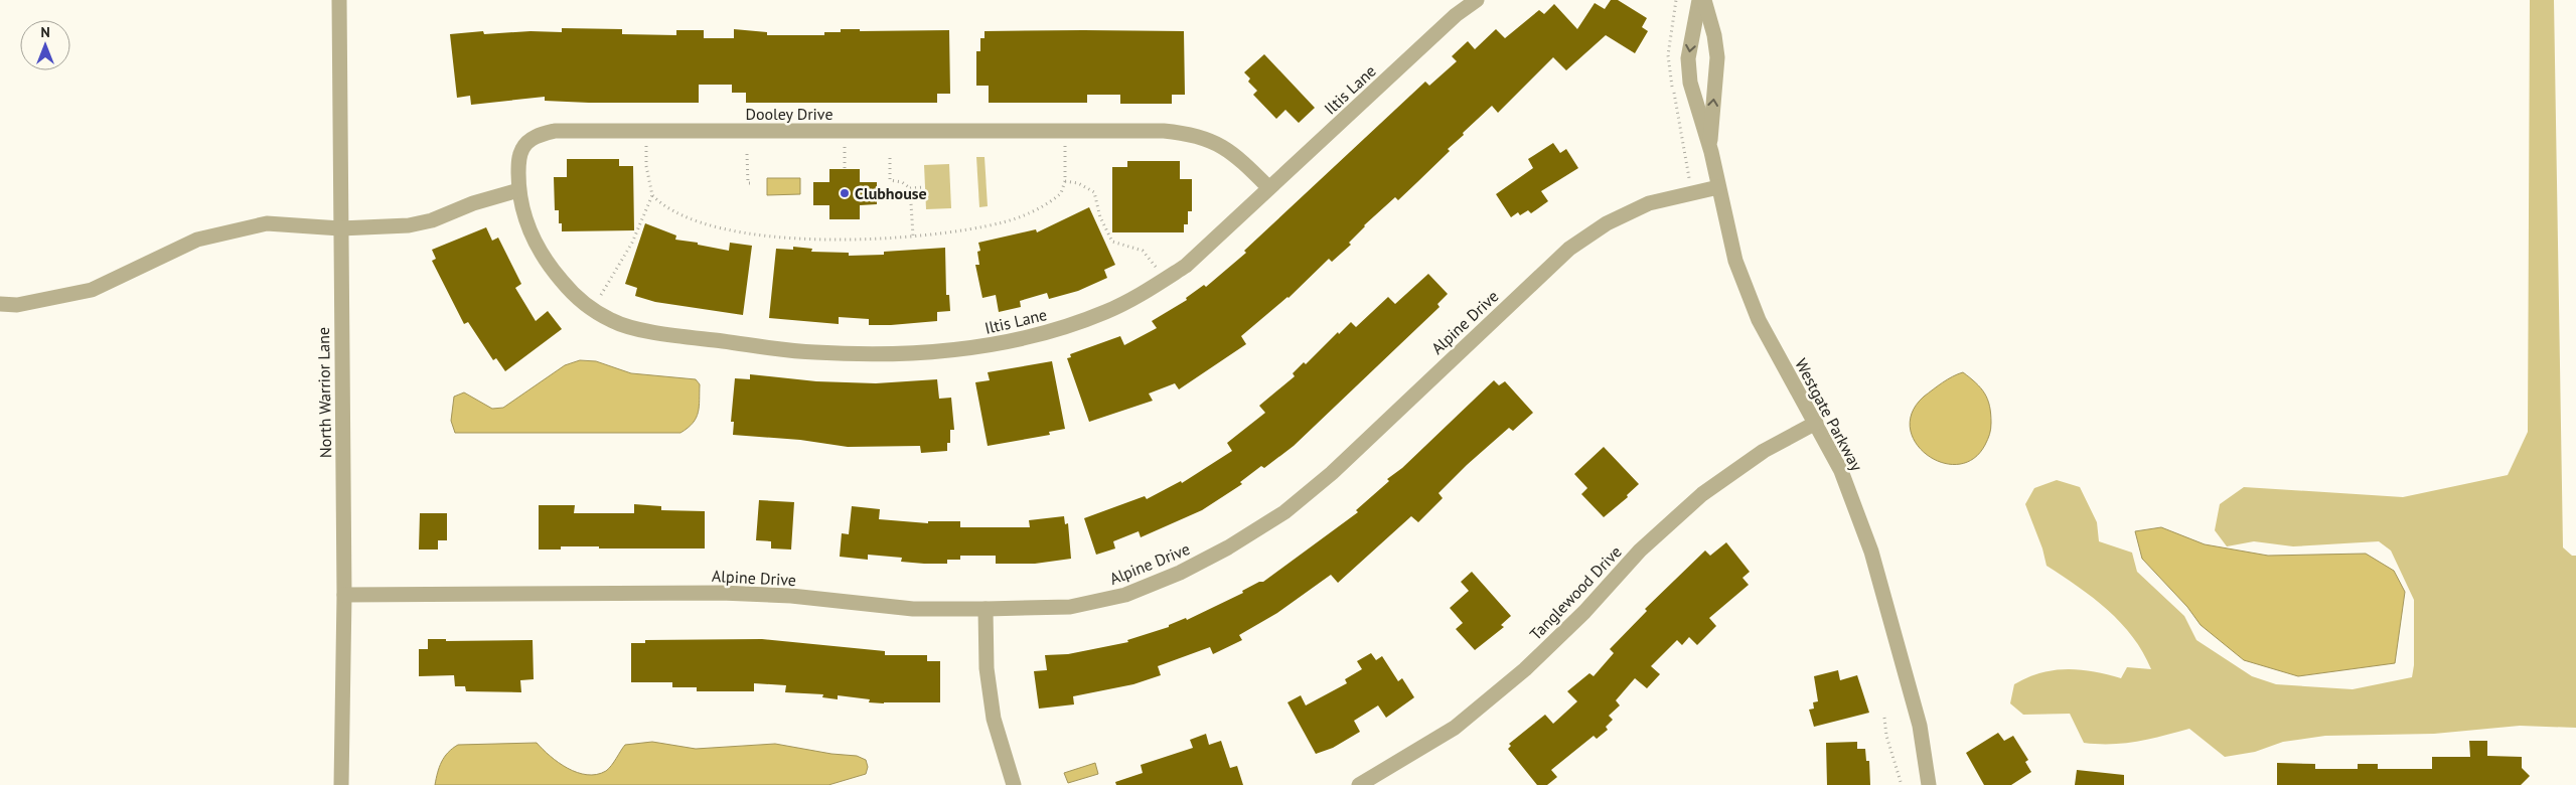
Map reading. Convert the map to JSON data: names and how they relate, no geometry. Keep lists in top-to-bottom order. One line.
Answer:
{"streets":{"street":["Iltis Lane","Dooley Drive","Alpine Drive","North Warrior Lane","Westgate Parkway","Tanglewood Drive"]},"crossings":[["Iltis Lane","Dooley Drive"],["Alpine Drive","North Warrior Lane"],["Alpine Drive","Westgate Parkway"],["Westgate Parkway","Tanglewood Drive"]],"places":["Clubhouse"],"north":"top"}
